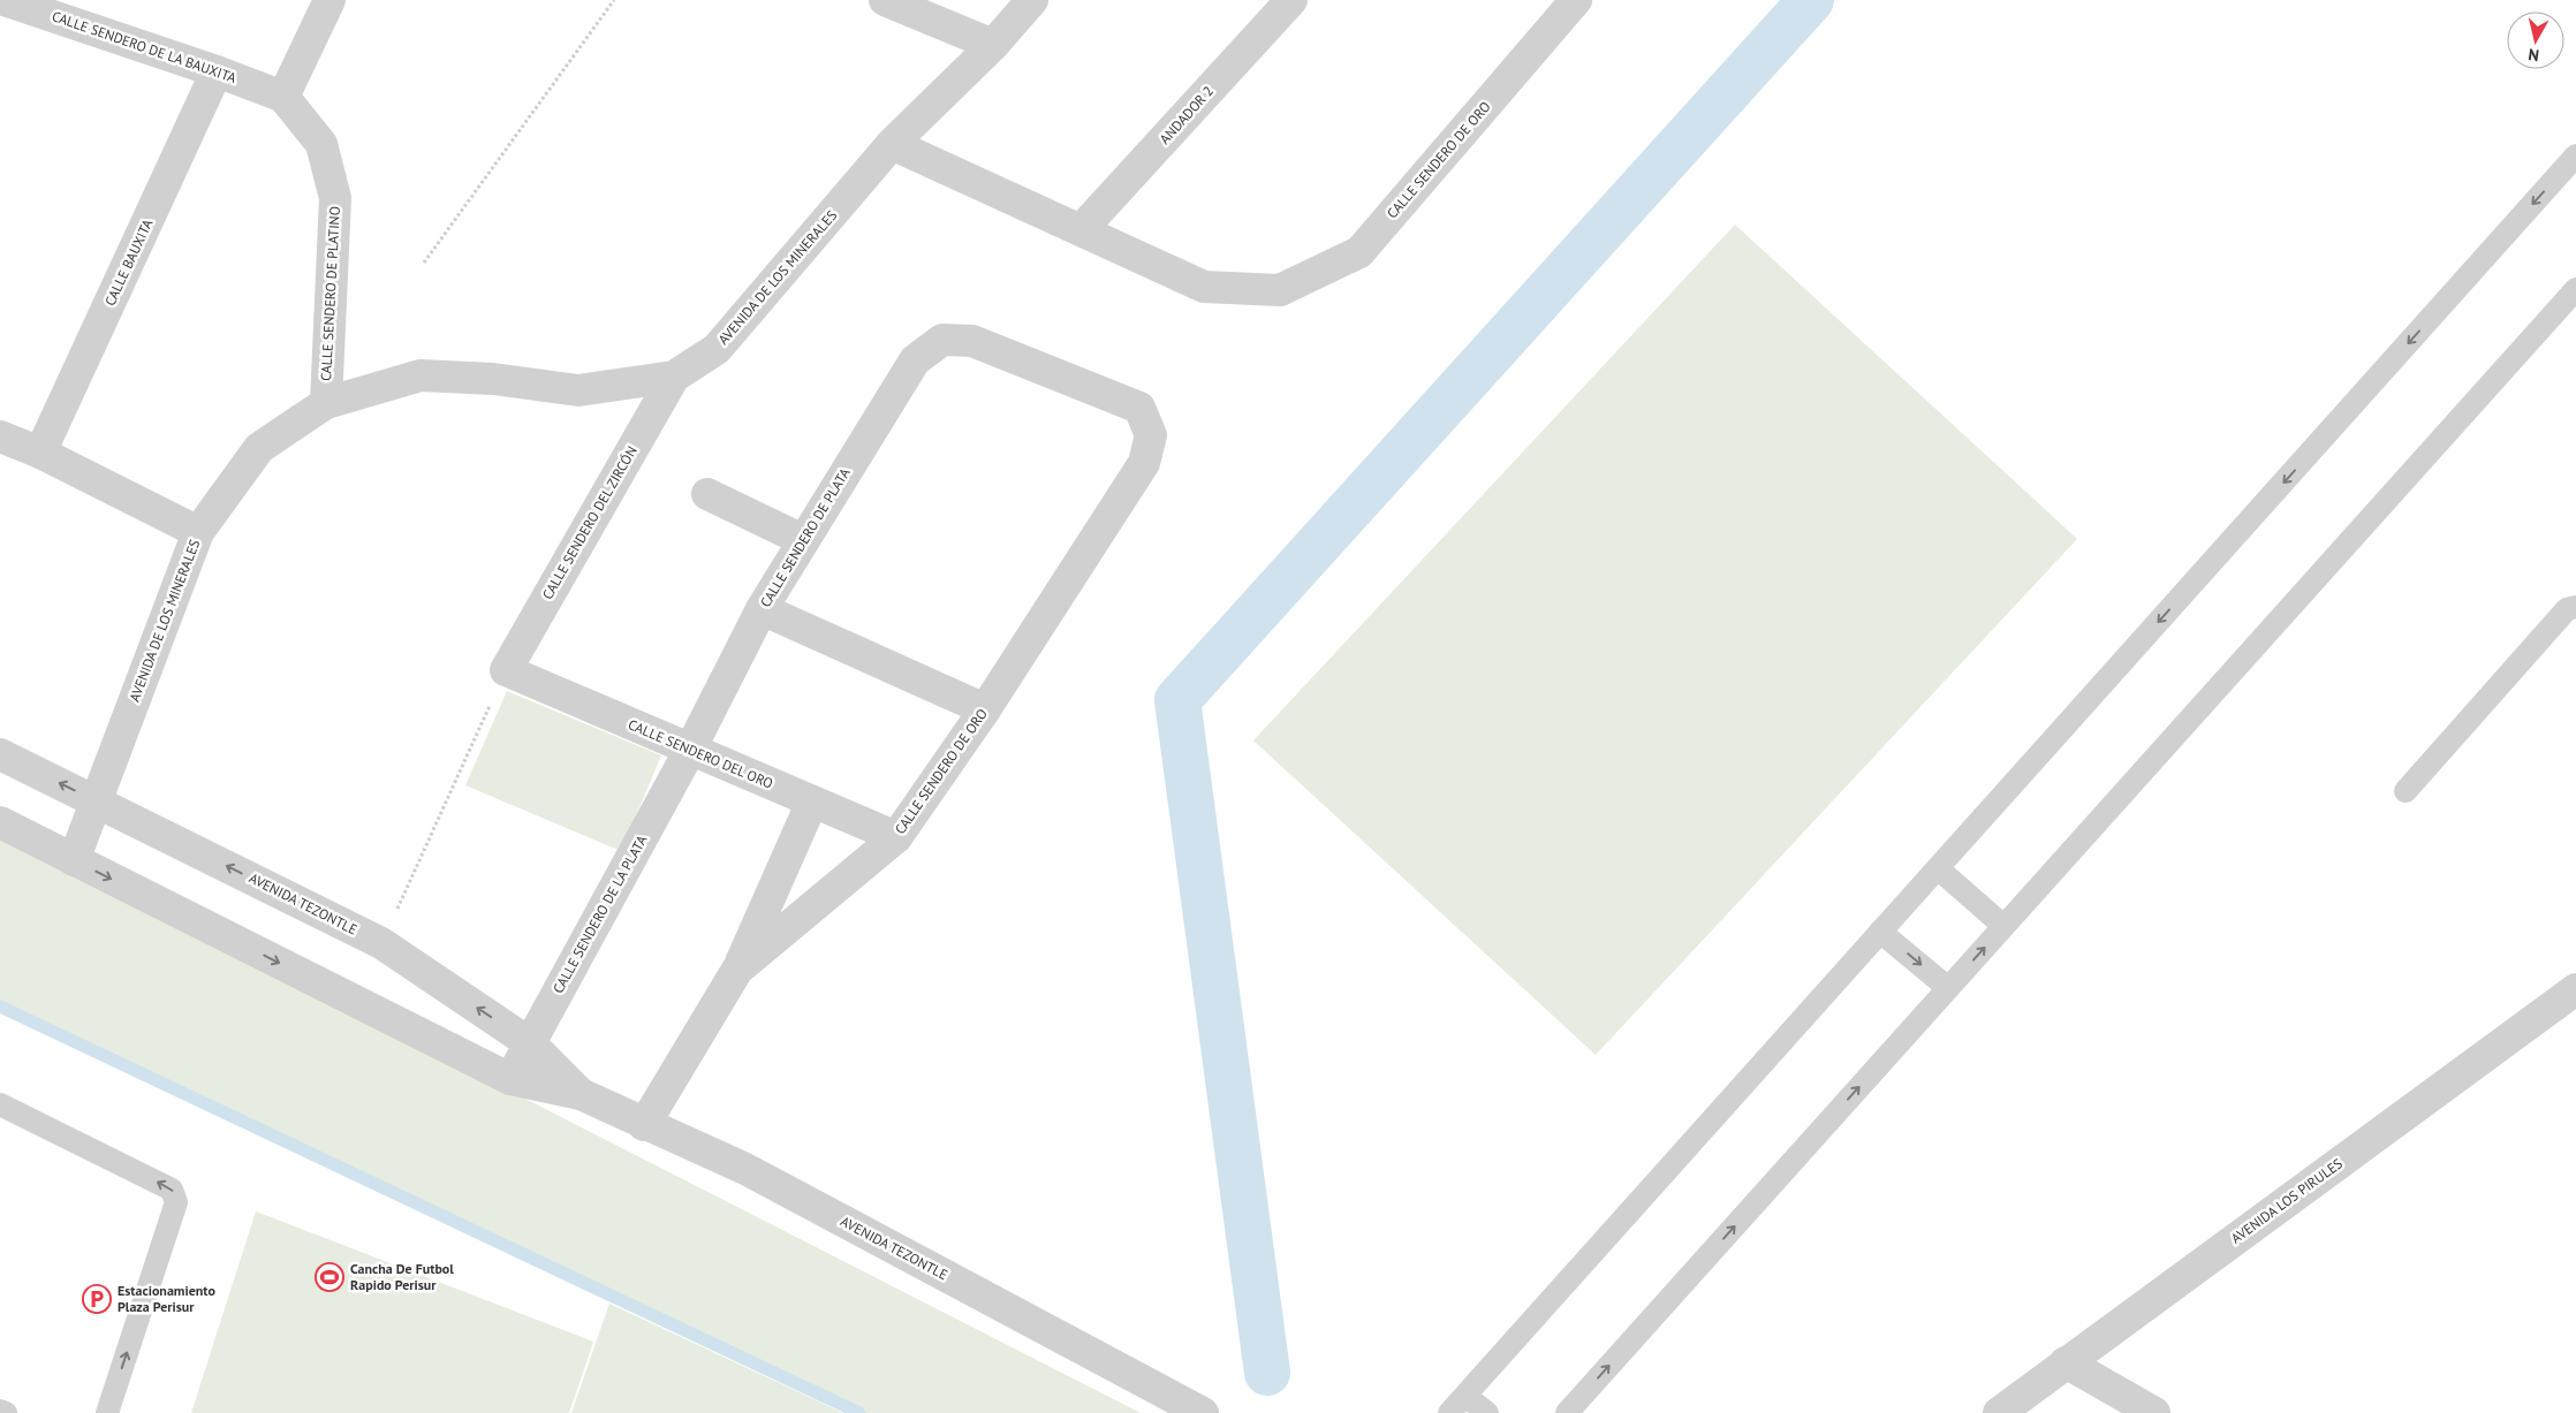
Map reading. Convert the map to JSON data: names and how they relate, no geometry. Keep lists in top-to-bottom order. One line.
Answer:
{"streets":{"street":["CALLE SENDERO DE LA BAUXITA","ANDADOR 2","CALLE SENDERO DE ORO","CALLE BAUXITA","AVENIDA DE LOS MINERALES","CALLE SENDERO DE PLATINO","CALLE SENDERO DEL ZIRCÓN","CALLE SENDERO DE PLATA","CALLE SENDERO DEL ORO","AVENIDA TEZONTLE","CALLE SENDERO DE LA PLATA","AVENIDA LOS PIRULES"]},"crossings":[["CALLE SENDERO DE LA BAUXITA","CALLE BAUXITA"],["CALLE SENDERO DE LA BAUXITA","CALLE SENDERO DE PLATINO"],["ANDADOR 2","CALLE SENDERO DE ORO"],["CALLE SENDERO DE ORO","CALLE SENDERO DE PLATA"],["CALLE SENDERO DE ORO","CALLE SENDERO DEL ORO"],["CALLE SENDERO DE ORO","AVENIDA TEZONTLE"],["AVENIDA DE LOS MINERALES","CALLE SENDERO DE PLATINO"],["AVENIDA DE LOS MINERALES","CALLE SENDERO DEL ZIRCÓN"],["AVENIDA DE LOS MINERALES","AVENIDA TEZONTLE"],["CALLE SENDERO DEL ZIRCÓN","CALLE SENDERO DEL ORO"],["CALLE SENDERO DE PLATA","CALLE SENDERO DEL ORO"],["CALLE SENDERO DE PLATA","CALLE SENDERO DE LA PLATA"],["CALLE SENDERO DEL ORO","CALLE SENDERO DE LA PLATA"],["AVENIDA TEZONTLE","CALLE SENDERO DE LA PLATA"]],"places":{"sports":["Cancha De Futbol Rapido Perisur"],"parking":["Estacionamiento Plaza Perisur"]},"north":"bottom"}
